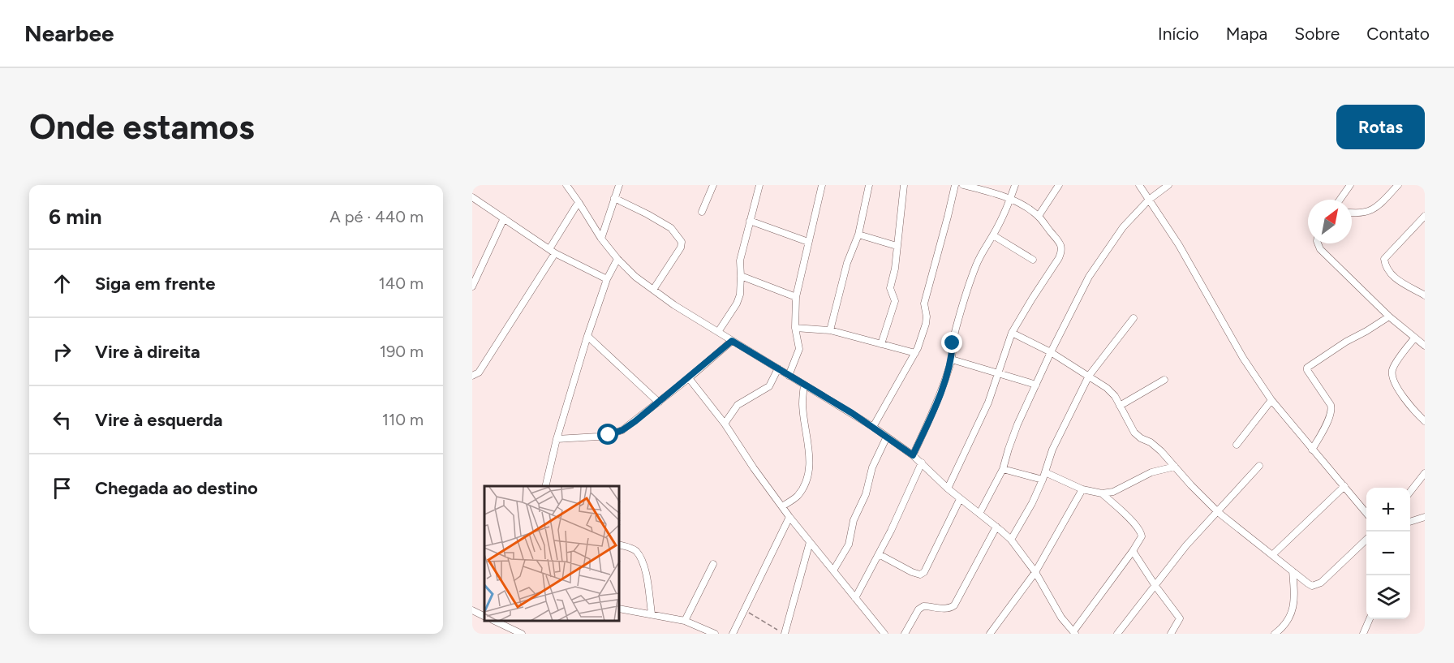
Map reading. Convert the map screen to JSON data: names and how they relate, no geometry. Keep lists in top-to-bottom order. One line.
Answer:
{"north":"top right","page":{"header":"Nearbee","nav":["Início","Mapa","Sobre","Contato"],"buttons":"Rotas","title":"Onde estamos","heading":["6 min","A pé · 440 m"],"list":[["Siga em frente","140 m"],["Vire à direita","190 m"],["Vire à esquerda","110 m"],"Chegada ao destino"],"map_buttons":["+","−"]}}
